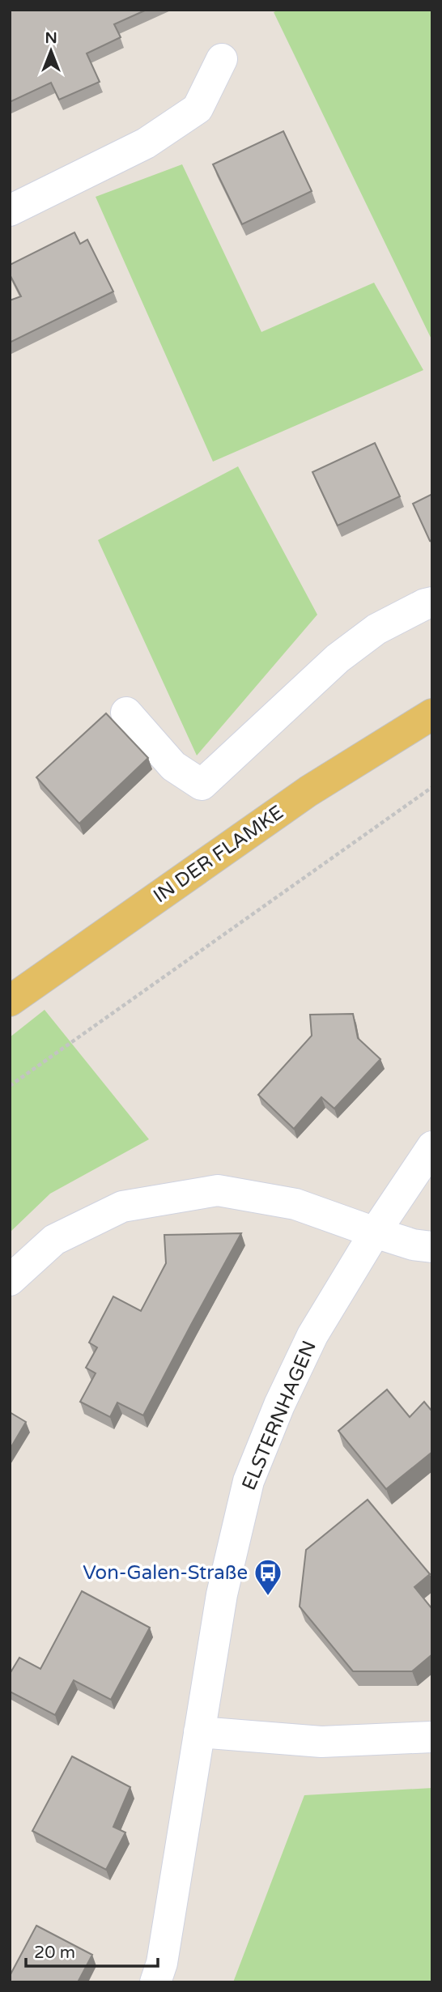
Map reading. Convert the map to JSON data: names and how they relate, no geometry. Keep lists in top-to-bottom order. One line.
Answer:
{"streets":{"main road":["IN DER FLAMKE"],"street":["ELSTERNHAGEN"]},"places":{"bus stop":["Von-Galen-Straße"]},"scale_bar":"20 m","north":"top"}
